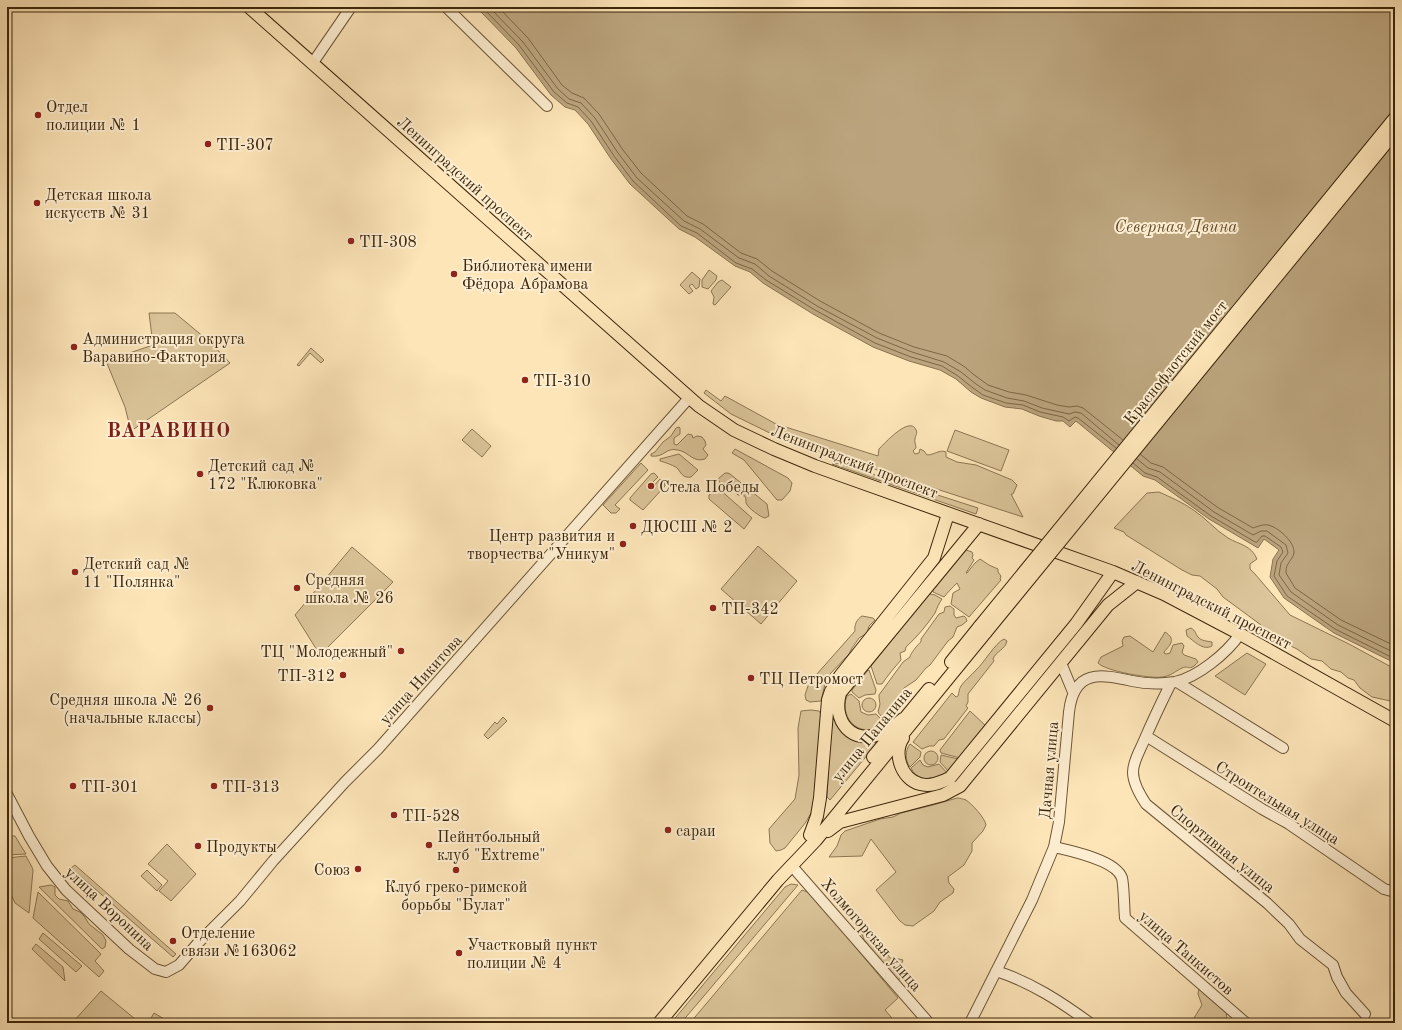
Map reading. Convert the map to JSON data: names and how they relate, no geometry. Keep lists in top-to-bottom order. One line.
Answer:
{"streets":{"main road":["Ленинградский проспект","Краснофлотский мост","улица Папанина"],"street":["улица Никитова","Дачная улица","Строительная улица","Спортивная улица","улица Воронина","Холмогорская улица","улица Танкистов"]},"crossings":[["Ленинградский проспект","улица Никитова"],["Краснофлотский мост","улица Папанина"],["улица Никитова","улица Воронина"],["улица Папанина","Холмогорская улица"],["Дачная улица","улица Танкистов"],["Строительная улица","Спортивная улица"]],"districts":["ВАРАВИНО"],"water":["Северная Двина"],"places":["Отдел полиции № 1","ТП-307","Детская школа искусств № 31","ТП-308","Библиотека имени Фёдора Абрамова","Администрация округа Варавино-Фактория","ТП-310","Детский сад № 172 \"Клюковка\"","Стела Победы","ДЮСШ № 2","Центр развития и творчества \"Уникум\"","Детский сад № 11 \"Полянка\"","Средняя школа № 26","ТП-342","ТЦ \"Молодежный\"","ТП-312","ТЦ Петромост","Средняя школа № 26 (начальные классы)","ТП-301","ТП-313","ТП-528","сараи","Пейнтбольный клуб \"Extreme\"","Продукты","Союз","Клуб греко-римской борьбы \"Булат\"","Отделение связи №163062","Участковый пункт полиции № 4"]}
